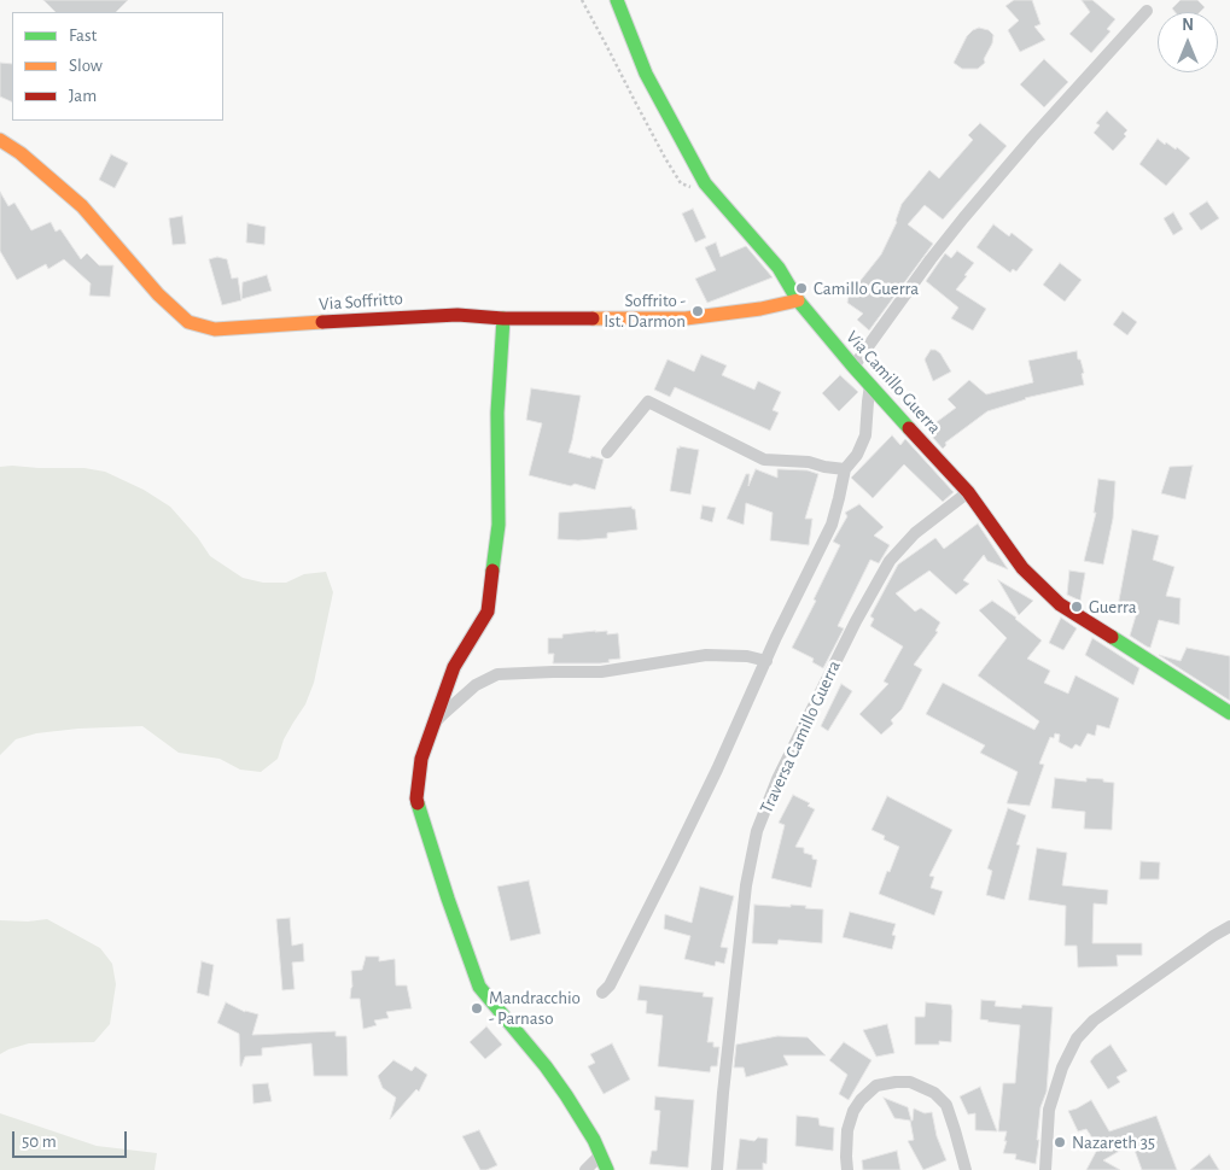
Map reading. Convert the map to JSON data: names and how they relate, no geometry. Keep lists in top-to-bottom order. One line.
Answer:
{"streets":{"street":["Via Soffritto","Via Camillo Guerra","Traversa Camillo Guerra"]},"crossings":[["Via Soffritto","Via Camillo Guerra"],["Via Camillo Guerra","Traversa Camillo Guerra"]],"places":["Camillo Guerra","Soffrito - Ist. Darmon","Guerra","Mandracchio - Parnaso","Nazareth 35"],"legend":["Fast","Slow","Jam"],"scale_bar":"50 m","north":"top"}
